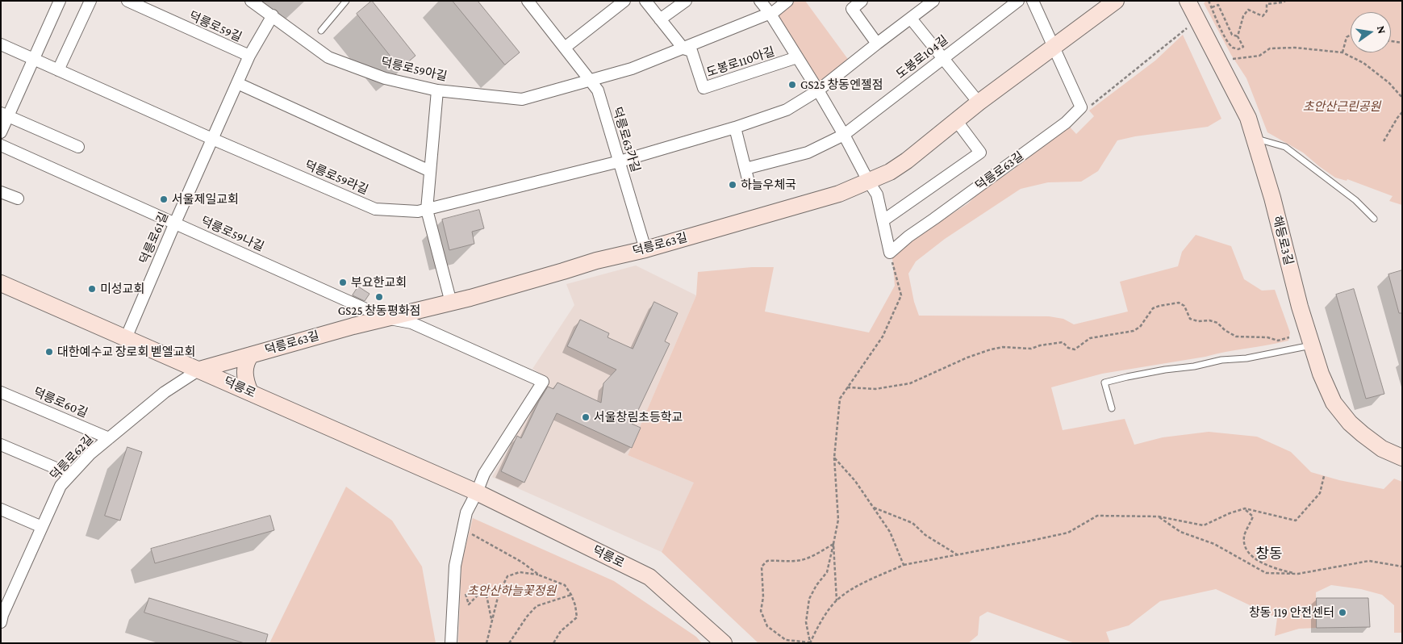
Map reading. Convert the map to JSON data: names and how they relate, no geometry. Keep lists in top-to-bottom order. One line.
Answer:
{"streets":{"street":["덕릉로59길","도봉로104길","도봉로110아길","덕릉로59아길","덕릉로63가길","덕릉로63길","덕릉로59라길","덕릉로59나길","덕릉로61길","해등로3길","덕릉로","덕릉로60길","덕릉로62길"]},"crossings":[["덕릉로59길","덕릉로61길"],["덕릉로59아길","덕릉로63가길"],["덕릉로59아길","덕릉로61길"],["덕릉로63가길","덕릉로63길"],["덕릉로63가길","덕릉로59라길"],["덕릉로63길","덕릉로59나길"],["덕릉로63길","덕릉로"],["덕릉로63길","덕릉로62길"],["덕릉로59라길","덕릉로61길"],["덕릉로59나길","덕릉로61길"],["덕릉로61길","덕릉로"],["덕릉로","덕릉로62길"],["덕릉로60길","덕릉로62길"]],"districts":["창동"],"parks":["초안산근린공원","초안산하늘꽃정원"],"places":["GS25 창동엔젤점","하늘우체국","서울제일교회","부요한교회","미성교회","GS25 창동평화점","대한예수교 장로회 벧엘교회","서울창림초등학교","창동 119 안전센터"],"north":"right"}
